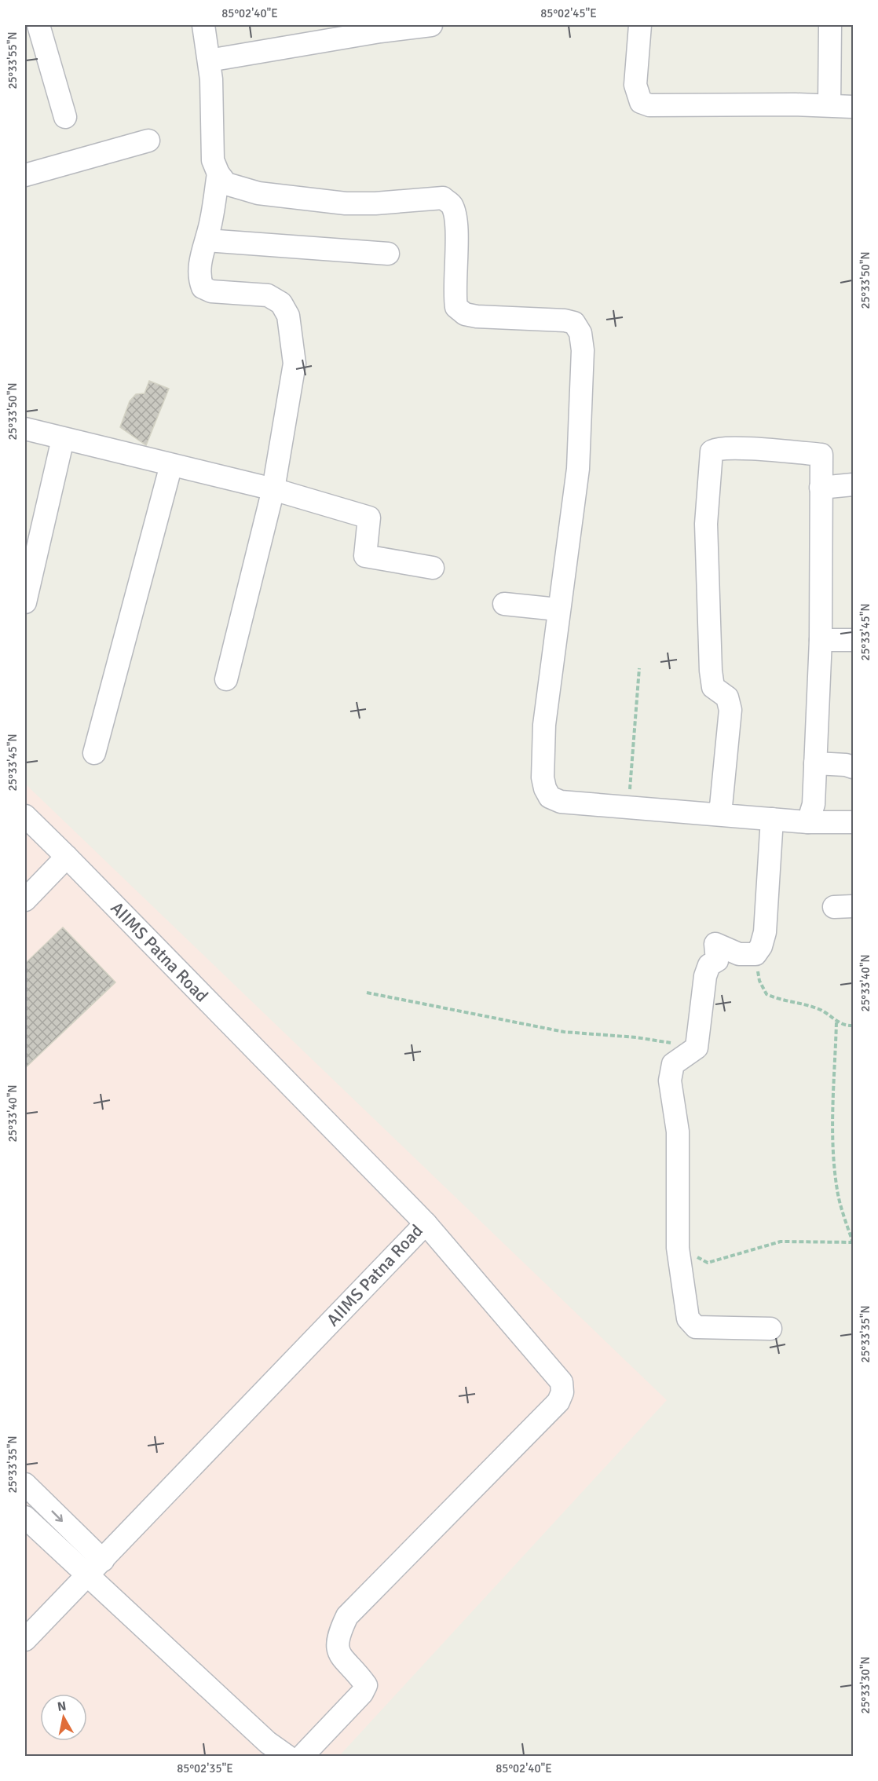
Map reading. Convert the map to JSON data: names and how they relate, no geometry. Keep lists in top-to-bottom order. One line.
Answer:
{"streets":{"street":["AIIMS Patna Road"]},"north":"top","coordinates":["85°02'40\"E","85°02'45\"E","25°33'55\"N","25°33'50\"N","25°33'45\"N","25°33'40\"N","25°33'35\"N","25°33'30\"N","85°02'35\"E"]}
